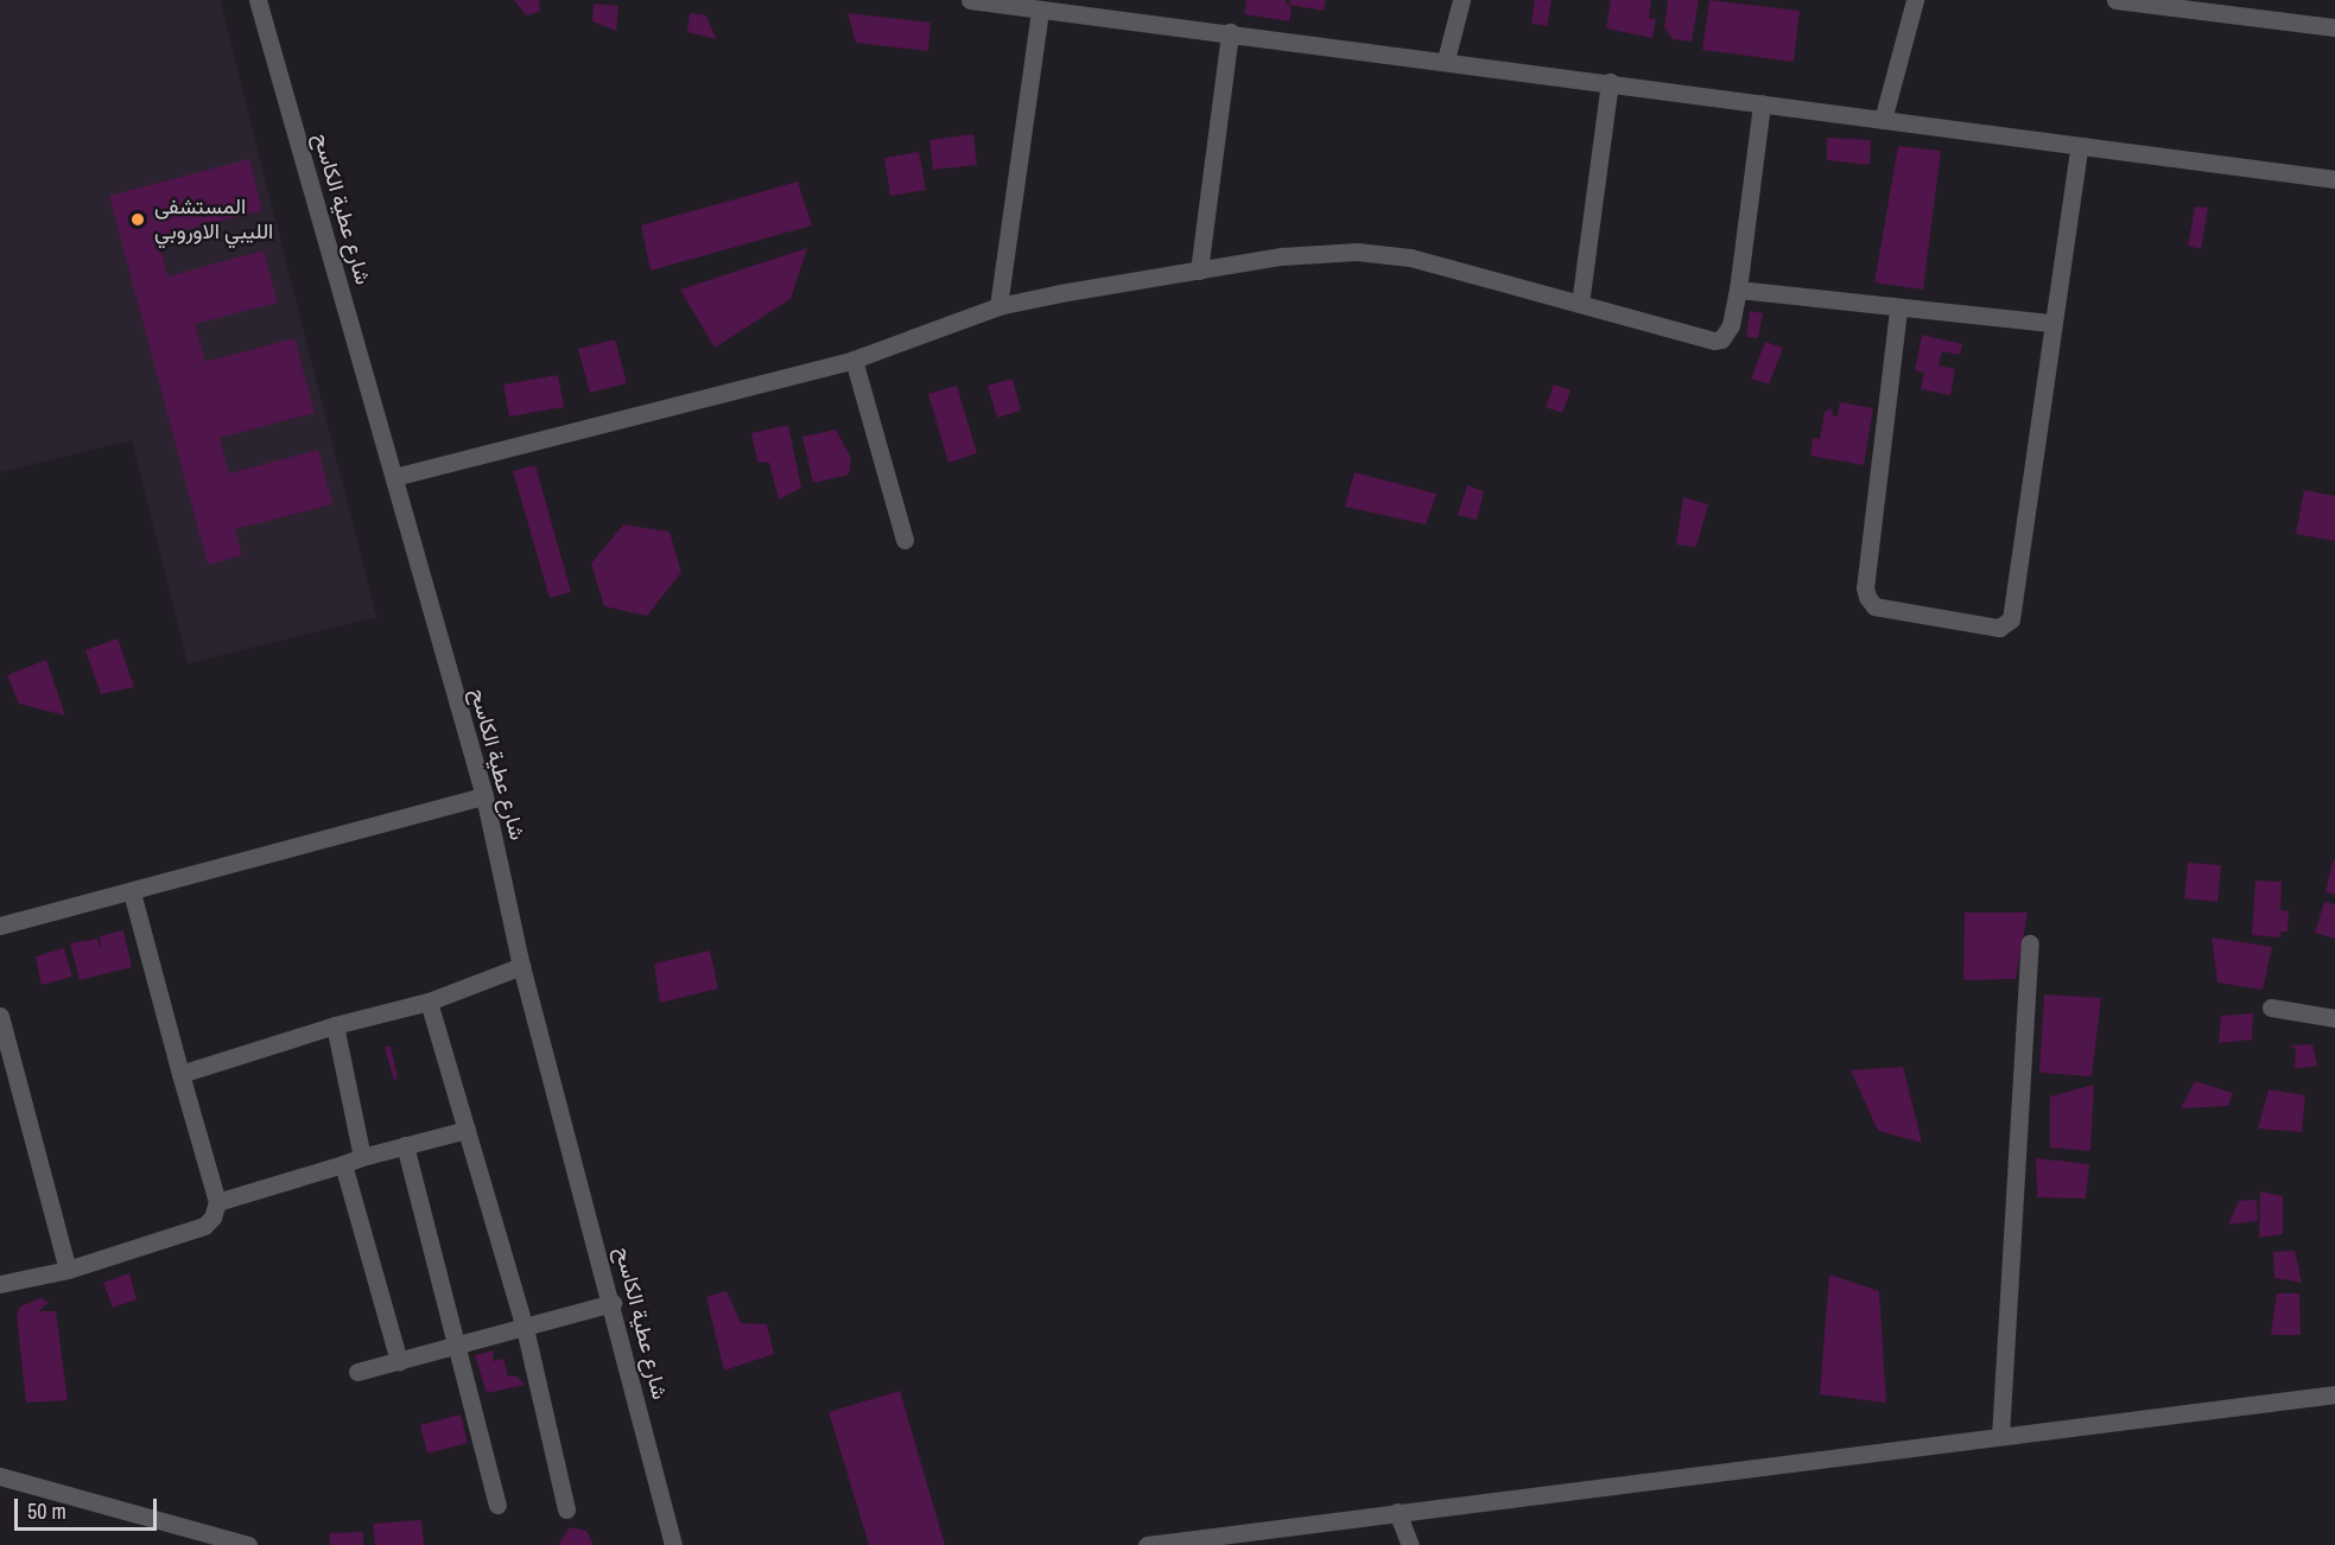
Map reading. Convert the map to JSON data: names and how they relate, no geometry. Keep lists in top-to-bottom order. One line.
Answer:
{"streets":{"street":["شارع عطية الكاسح"]},"places":["المستشفی الليبي الاوروبي"],"scale_bar":"50 m"}
